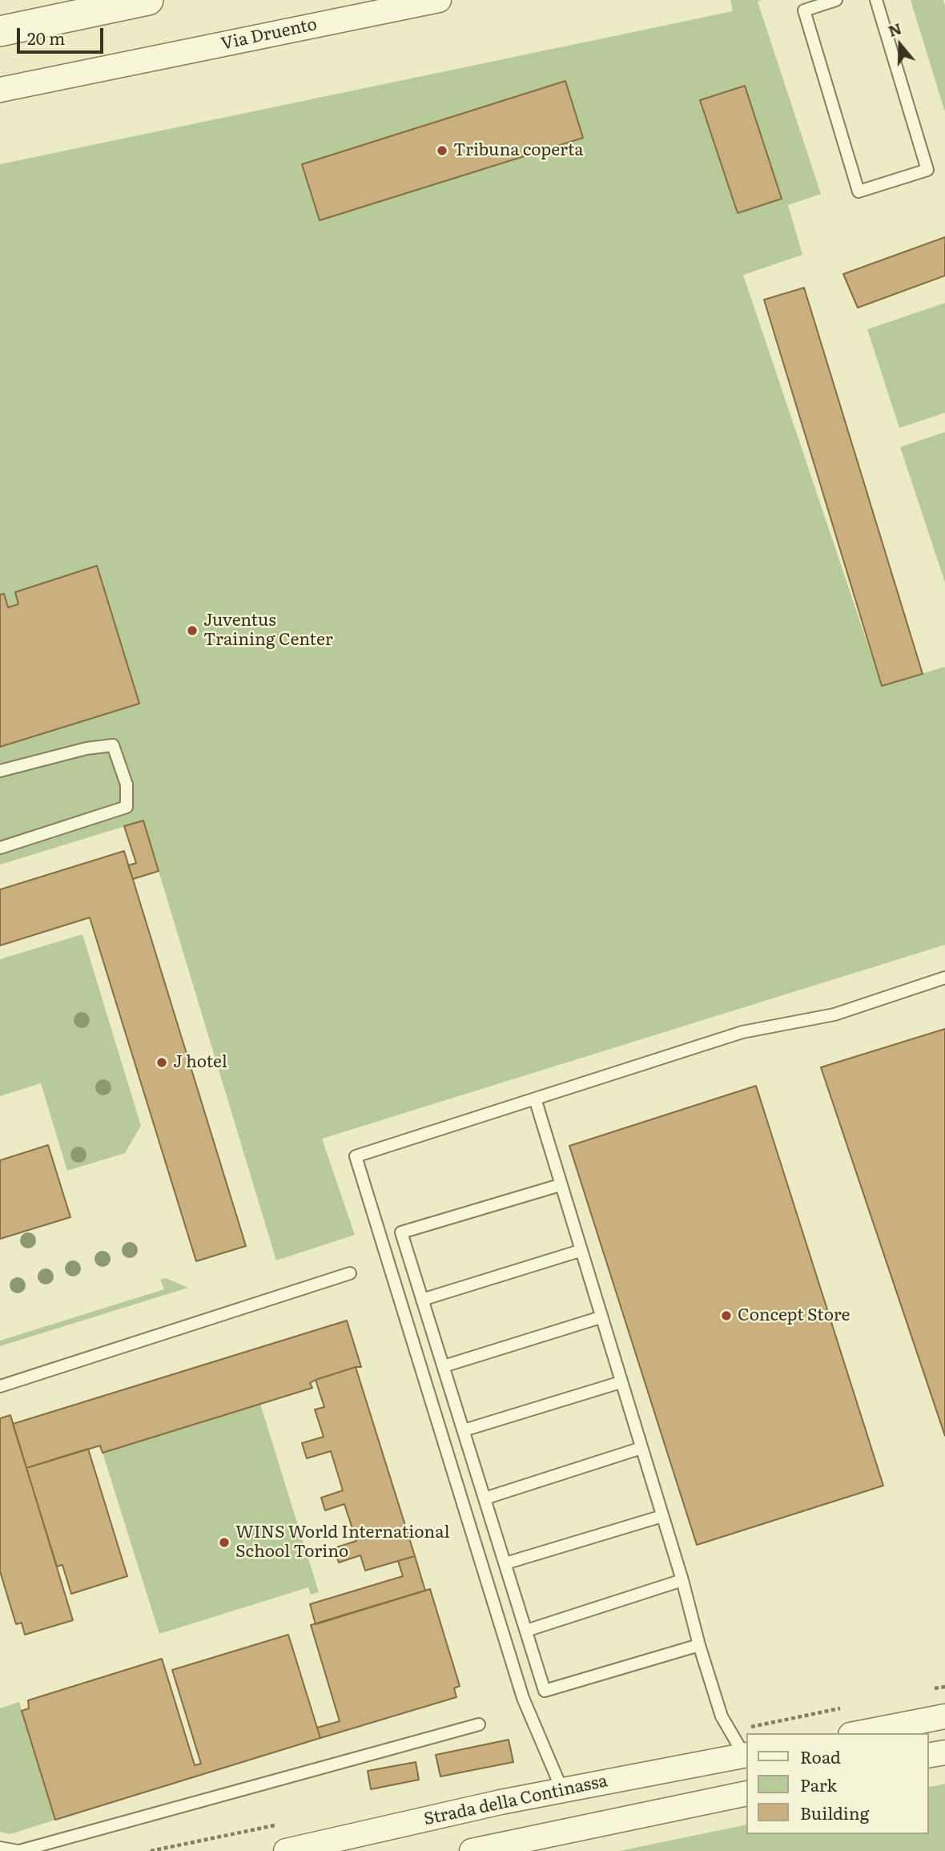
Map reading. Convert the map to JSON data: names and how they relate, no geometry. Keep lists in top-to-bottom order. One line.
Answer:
{"streets":{"street":["Via Druento","Strada della Continassa"]},"places":["Tribuna coperta","Juventus Training Center","J hotel","Concept Store","WINS World International School Torino"],"legend":["Road","Park","Building"],"scale_bar":"20 m","north":"top"}
